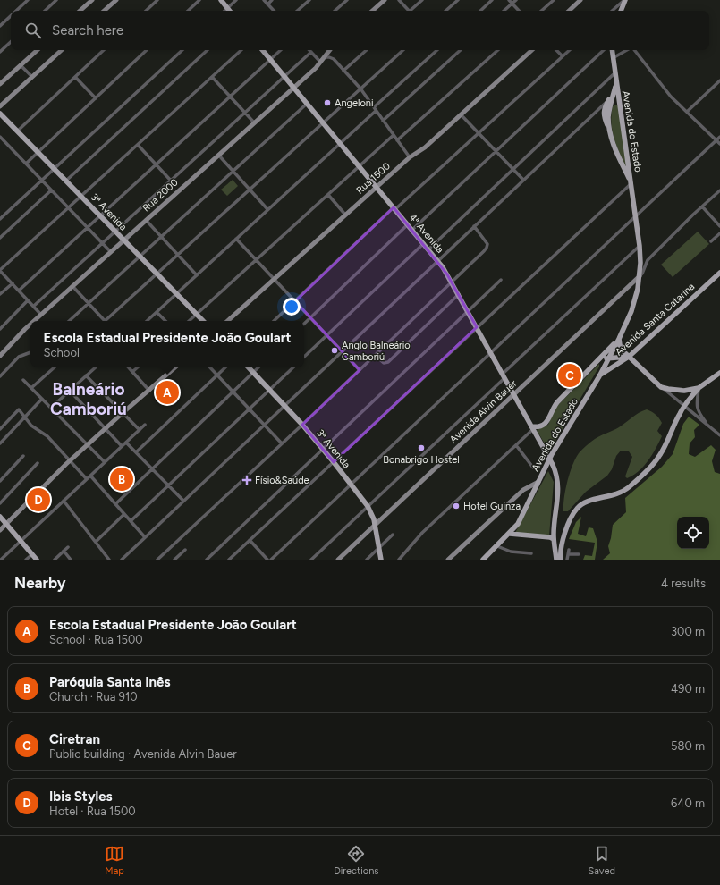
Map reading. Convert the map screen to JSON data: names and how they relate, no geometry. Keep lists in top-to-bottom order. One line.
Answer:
{"streets":{"main road":["Avenida do Estado","Rua 1500","Rua 2000","3ª Avenida","4ª Avenida","Avenida Santa Catarina","Avenida Alvin Bauer"]},"crossings":[["Avenida do Estado","Avenida Santa Catarina"],["Avenida do Estado","Avenida Alvin Bauer"],["Rua 1500","4ª Avenida"],["Rua 2000","3ª Avenida"],["Rua 2000","4ª Avenida"],["3ª Avenida","Avenida Alvin Bauer"],["4ª Avenida","Avenida Alvin Bauer"]],"districts":["Balneário Camboriú"],"places":{"other":["Angeloni","Anglo Balneário Camboriú","Bonabrigo Hostel","Hotel Guinza"],"health":["Físio&Saúde"]},"page":{"search":"Search here","popup":["Escola Estadual Presidente João Goulart","School"],"pins":["C","A","B","D"],"heading":["Nearby","4 results"],"list":[{"mark":"A","name":"Escola Estadual Presidente João Goulart","note":"School · Rua 1500","value":"300 m"},{"mark":"B","name":"Paróquia Santa Inês","note":"Church · Rua 910","value":"490 m"},{"mark":"C","name":"Ciretran","note":"Public building · Avenida Alvin Bauer","value":"580 m"},{"mark":"D","name":"Ibis Styles","note":"Hotel · Rua 1500","value":"640 m"}],"nav":["Map","Directions","Saved"]}}
